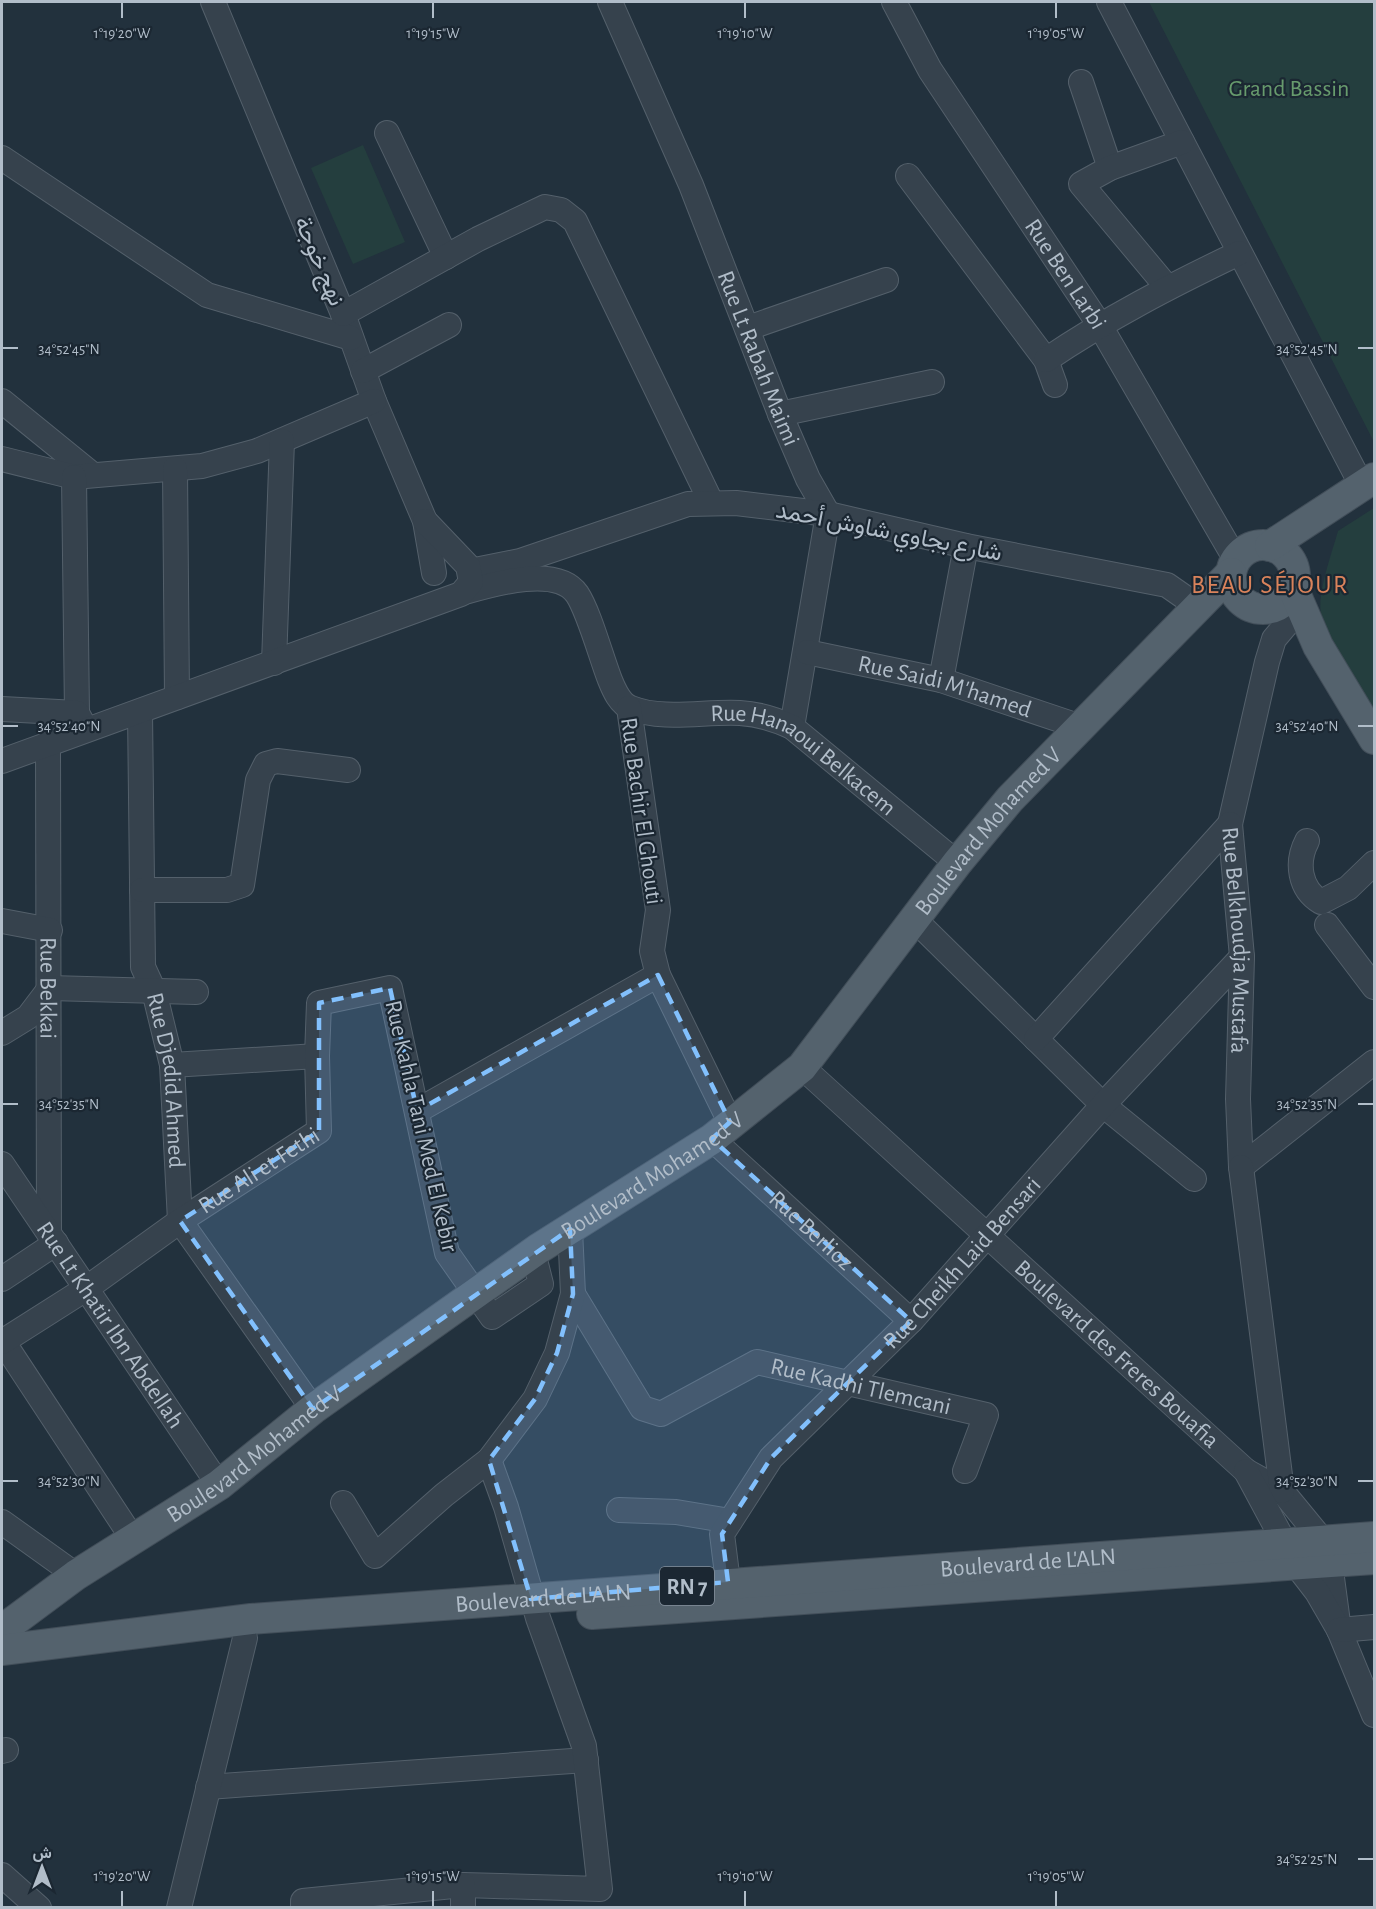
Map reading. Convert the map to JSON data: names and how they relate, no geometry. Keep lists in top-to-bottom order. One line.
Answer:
{"streets":{"main road":["Boulevard Mohamed V","Boulevard de L'ALN","RN 7"],"street":["نهج خوجة","Rue Ben Larbi","Rue Lt Rabah Maimi","شارع بجاوي شاوش أحمد","Rue Saidi M'hamed","Rue Hanaoui Belkacem","Rue Bachir El Ghouti","Rue Belkhoudja Mustafa","Rue Bekkai","Rue Djedid Ahmed","Rue Kahla Tani Med El Kebir","Rue Ali et Fethi","Rue Berlioz","Rue Cheikh Laid Bensari","Rue Lt Khatir Ibn Abdellah","Boulevard des Freres Bouafia","Rue Kadhi Tlemcani"]},"crossings":[["نهج خوجة","شارع بجاوي شاوش أحمد"],["نهج خوجة","Rue Bachir El Ghouti"],["Rue Lt Rabah Maimi","شارع بجاوي شاوش أحمد"],["شارع بجاوي شاوش أحمد","Rue Bachir El Ghouti"],["شارع بجاوي شاوش أحمد","Boulevard Mohamed V"],["Rue Saidi M'hamed","Boulevard Mohamed V"],["Rue Hanaoui Belkacem","Rue Bachir El Ghouti"],["Rue Hanaoui Belkacem","Boulevard Mohamed V"],["Rue Bachir El Ghouti","Boulevard Mohamed V"],["Rue Bachir El Ghouti","Rue Berlioz"],["Boulevard Mohamed V","Rue Kahla Tani Med El Kebir"],["Boulevard Mohamed V","Rue Berlioz"],["Boulevard Mohamed V","Rue Lt Khatir Ibn Abdellah"],["Boulevard Mohamed V","Boulevard des Freres Bouafia"],["Rue Belkhoudja Mustafa","Rue Cheikh Laid Bensari"],["Rue Bekkai","Rue Lt Khatir Ibn Abdellah"],["Rue Djedid Ahmed","Rue Ali et Fethi"],["Rue Kahla Tani Med El Kebir","Rue Ali et Fethi"],["Rue Berlioz","Rue Cheikh Laid Bensari"],["Rue Cheikh Laid Bensari","Boulevard des Freres Bouafia"],["Rue Cheikh Laid Bensari","Rue Kadhi Tlemcani"],["Rue Cheikh Laid Bensari","Boulevard de L'ALN"]],"districts":["BEAU SÉJOUR"],"parks":["Grand Bassin"],"north":"top","coordinates":["1°19'20\"W","1°19'15\"W","1°19'10\"W","1°19'05\"W","34°52'45\"N","34°52'40\"N","34°52'35\"N","34°52'30\"N","34°52'25\"N"]}
